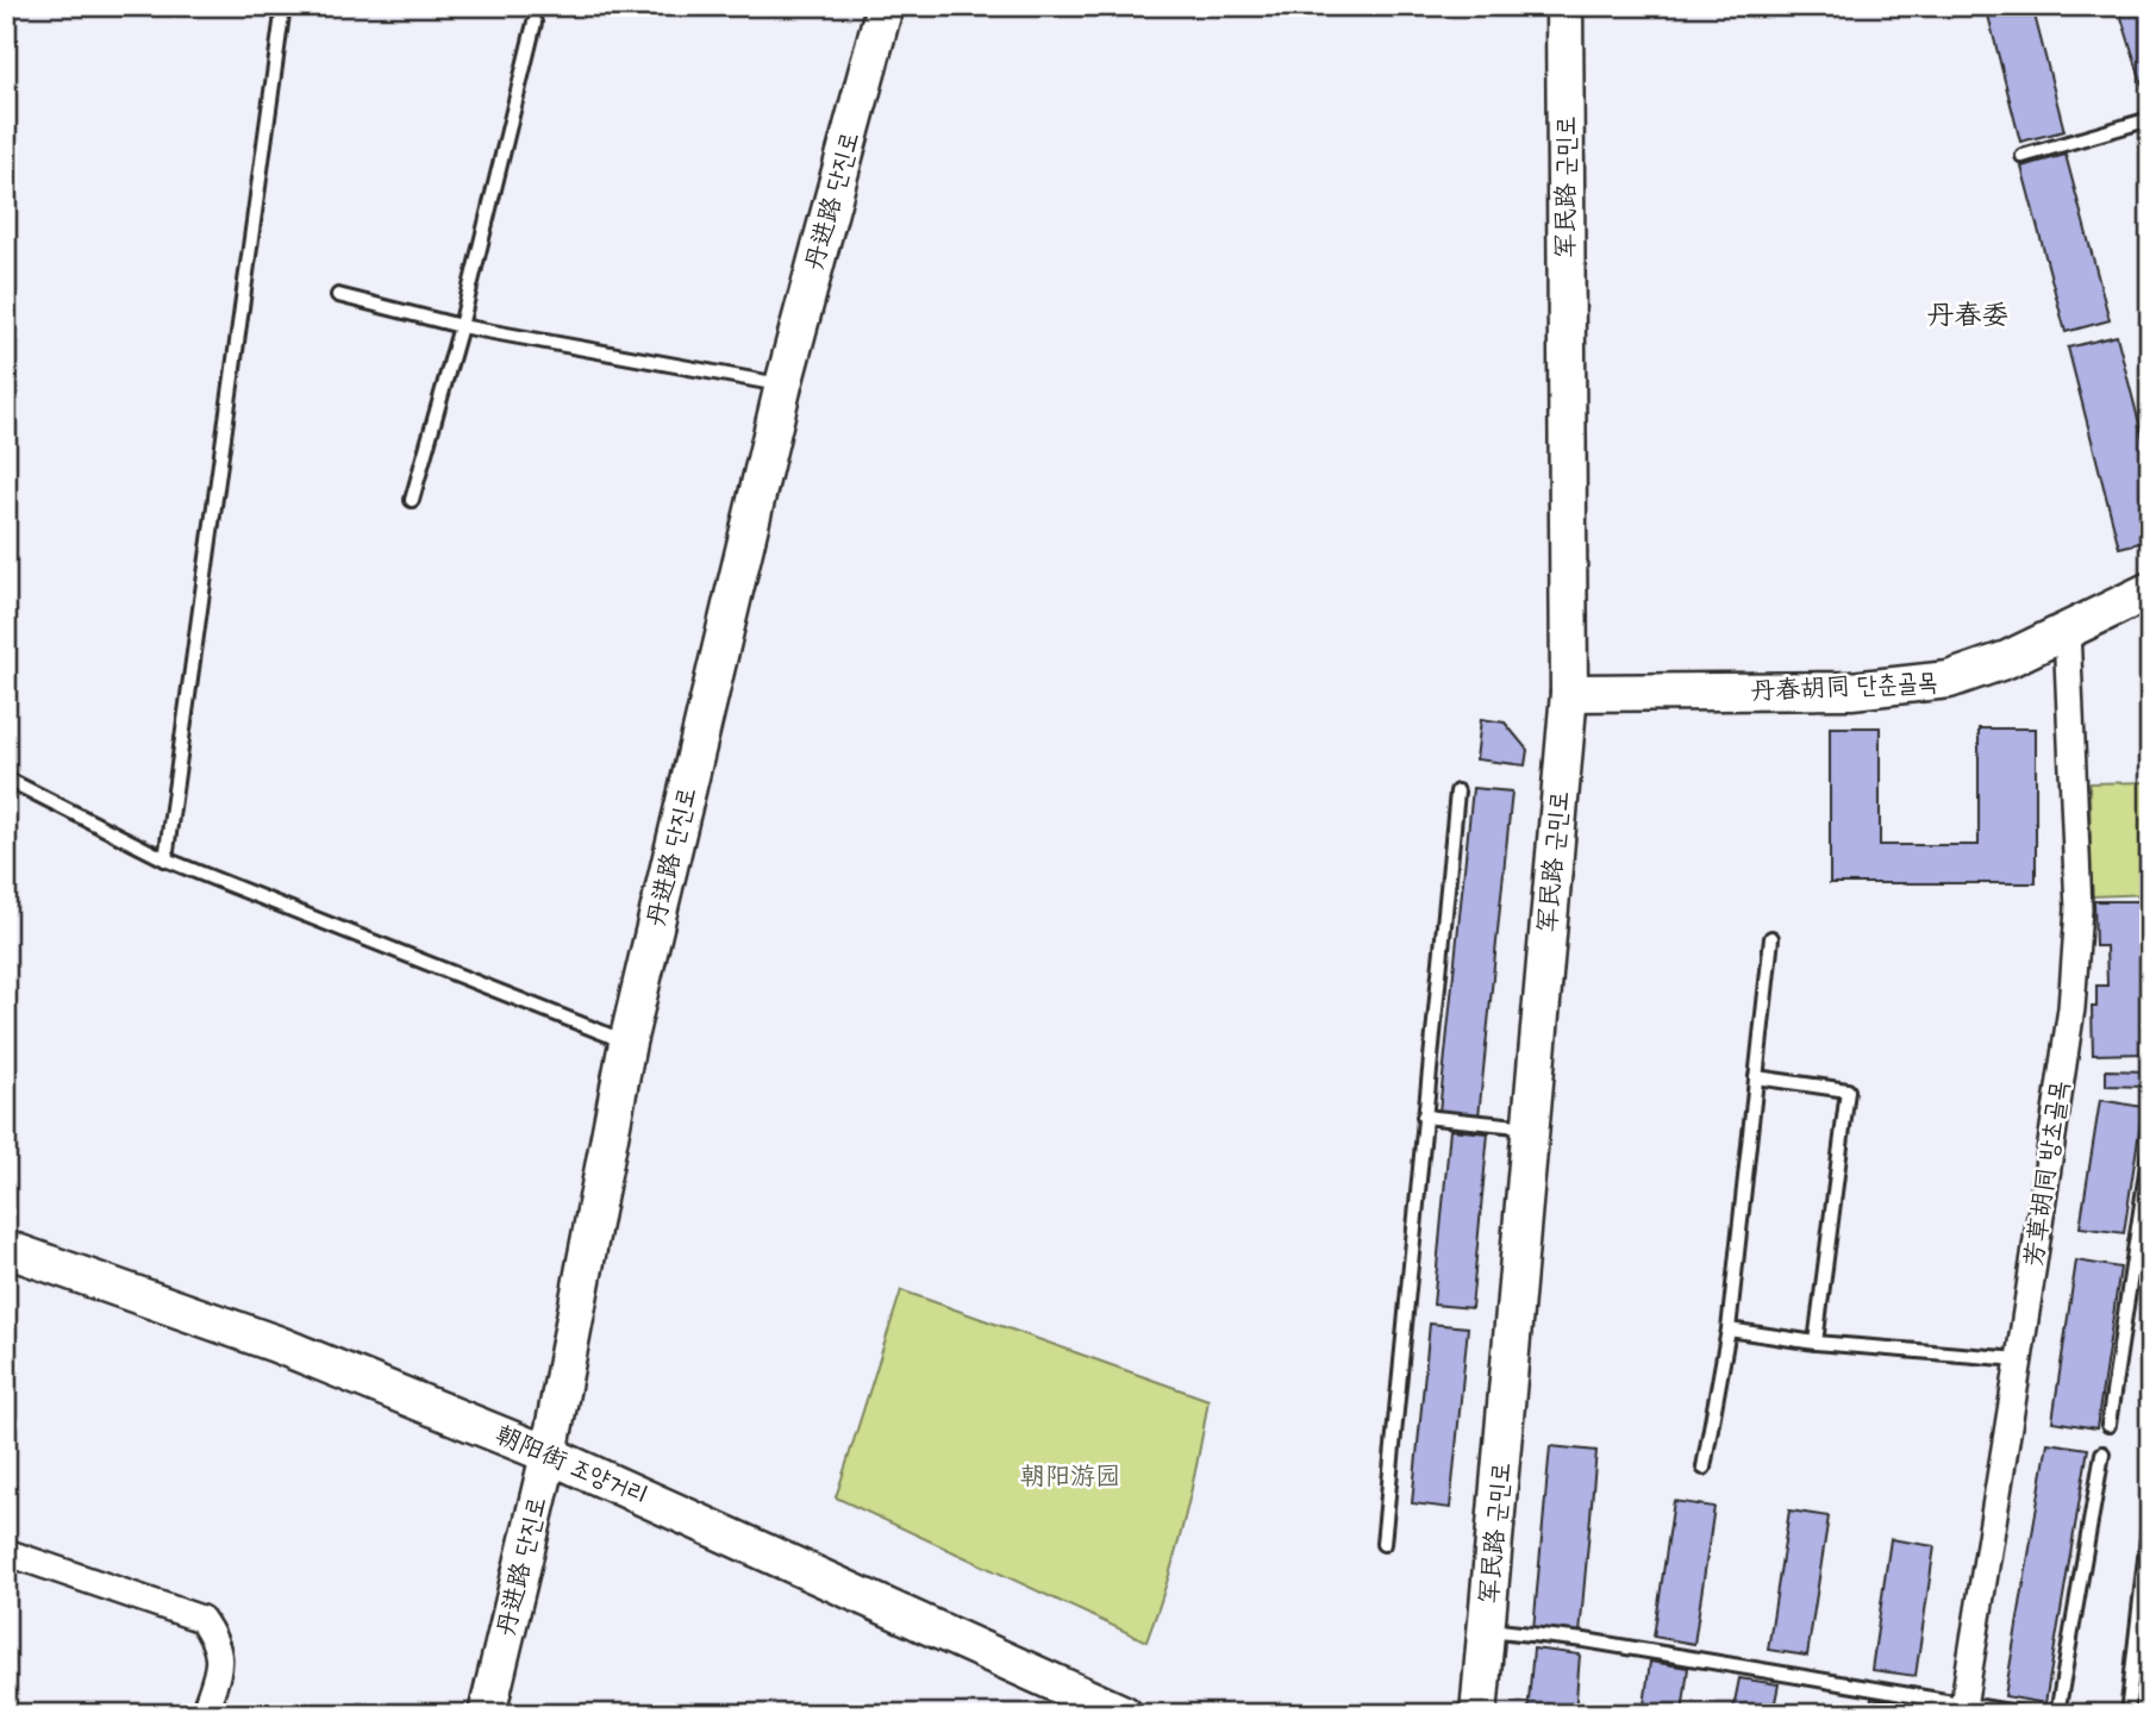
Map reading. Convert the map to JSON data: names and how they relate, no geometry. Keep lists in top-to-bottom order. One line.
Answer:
{"streets":{"street":["军民路 군민로","丹进路 단진로","丹春胡同 단춘골목","芳草胡同 방초골목","朝阳街 조양거리"]},"crossings":[["军民路 군민로","丹春胡同 단춘골목"],["丹进路 단진로","朝阳街 조양거리"],["丹春胡同 단춘골목","芳草胡同 방초골목"]],"districts":["丹春委"],"parks":["朝阳游园"]}
